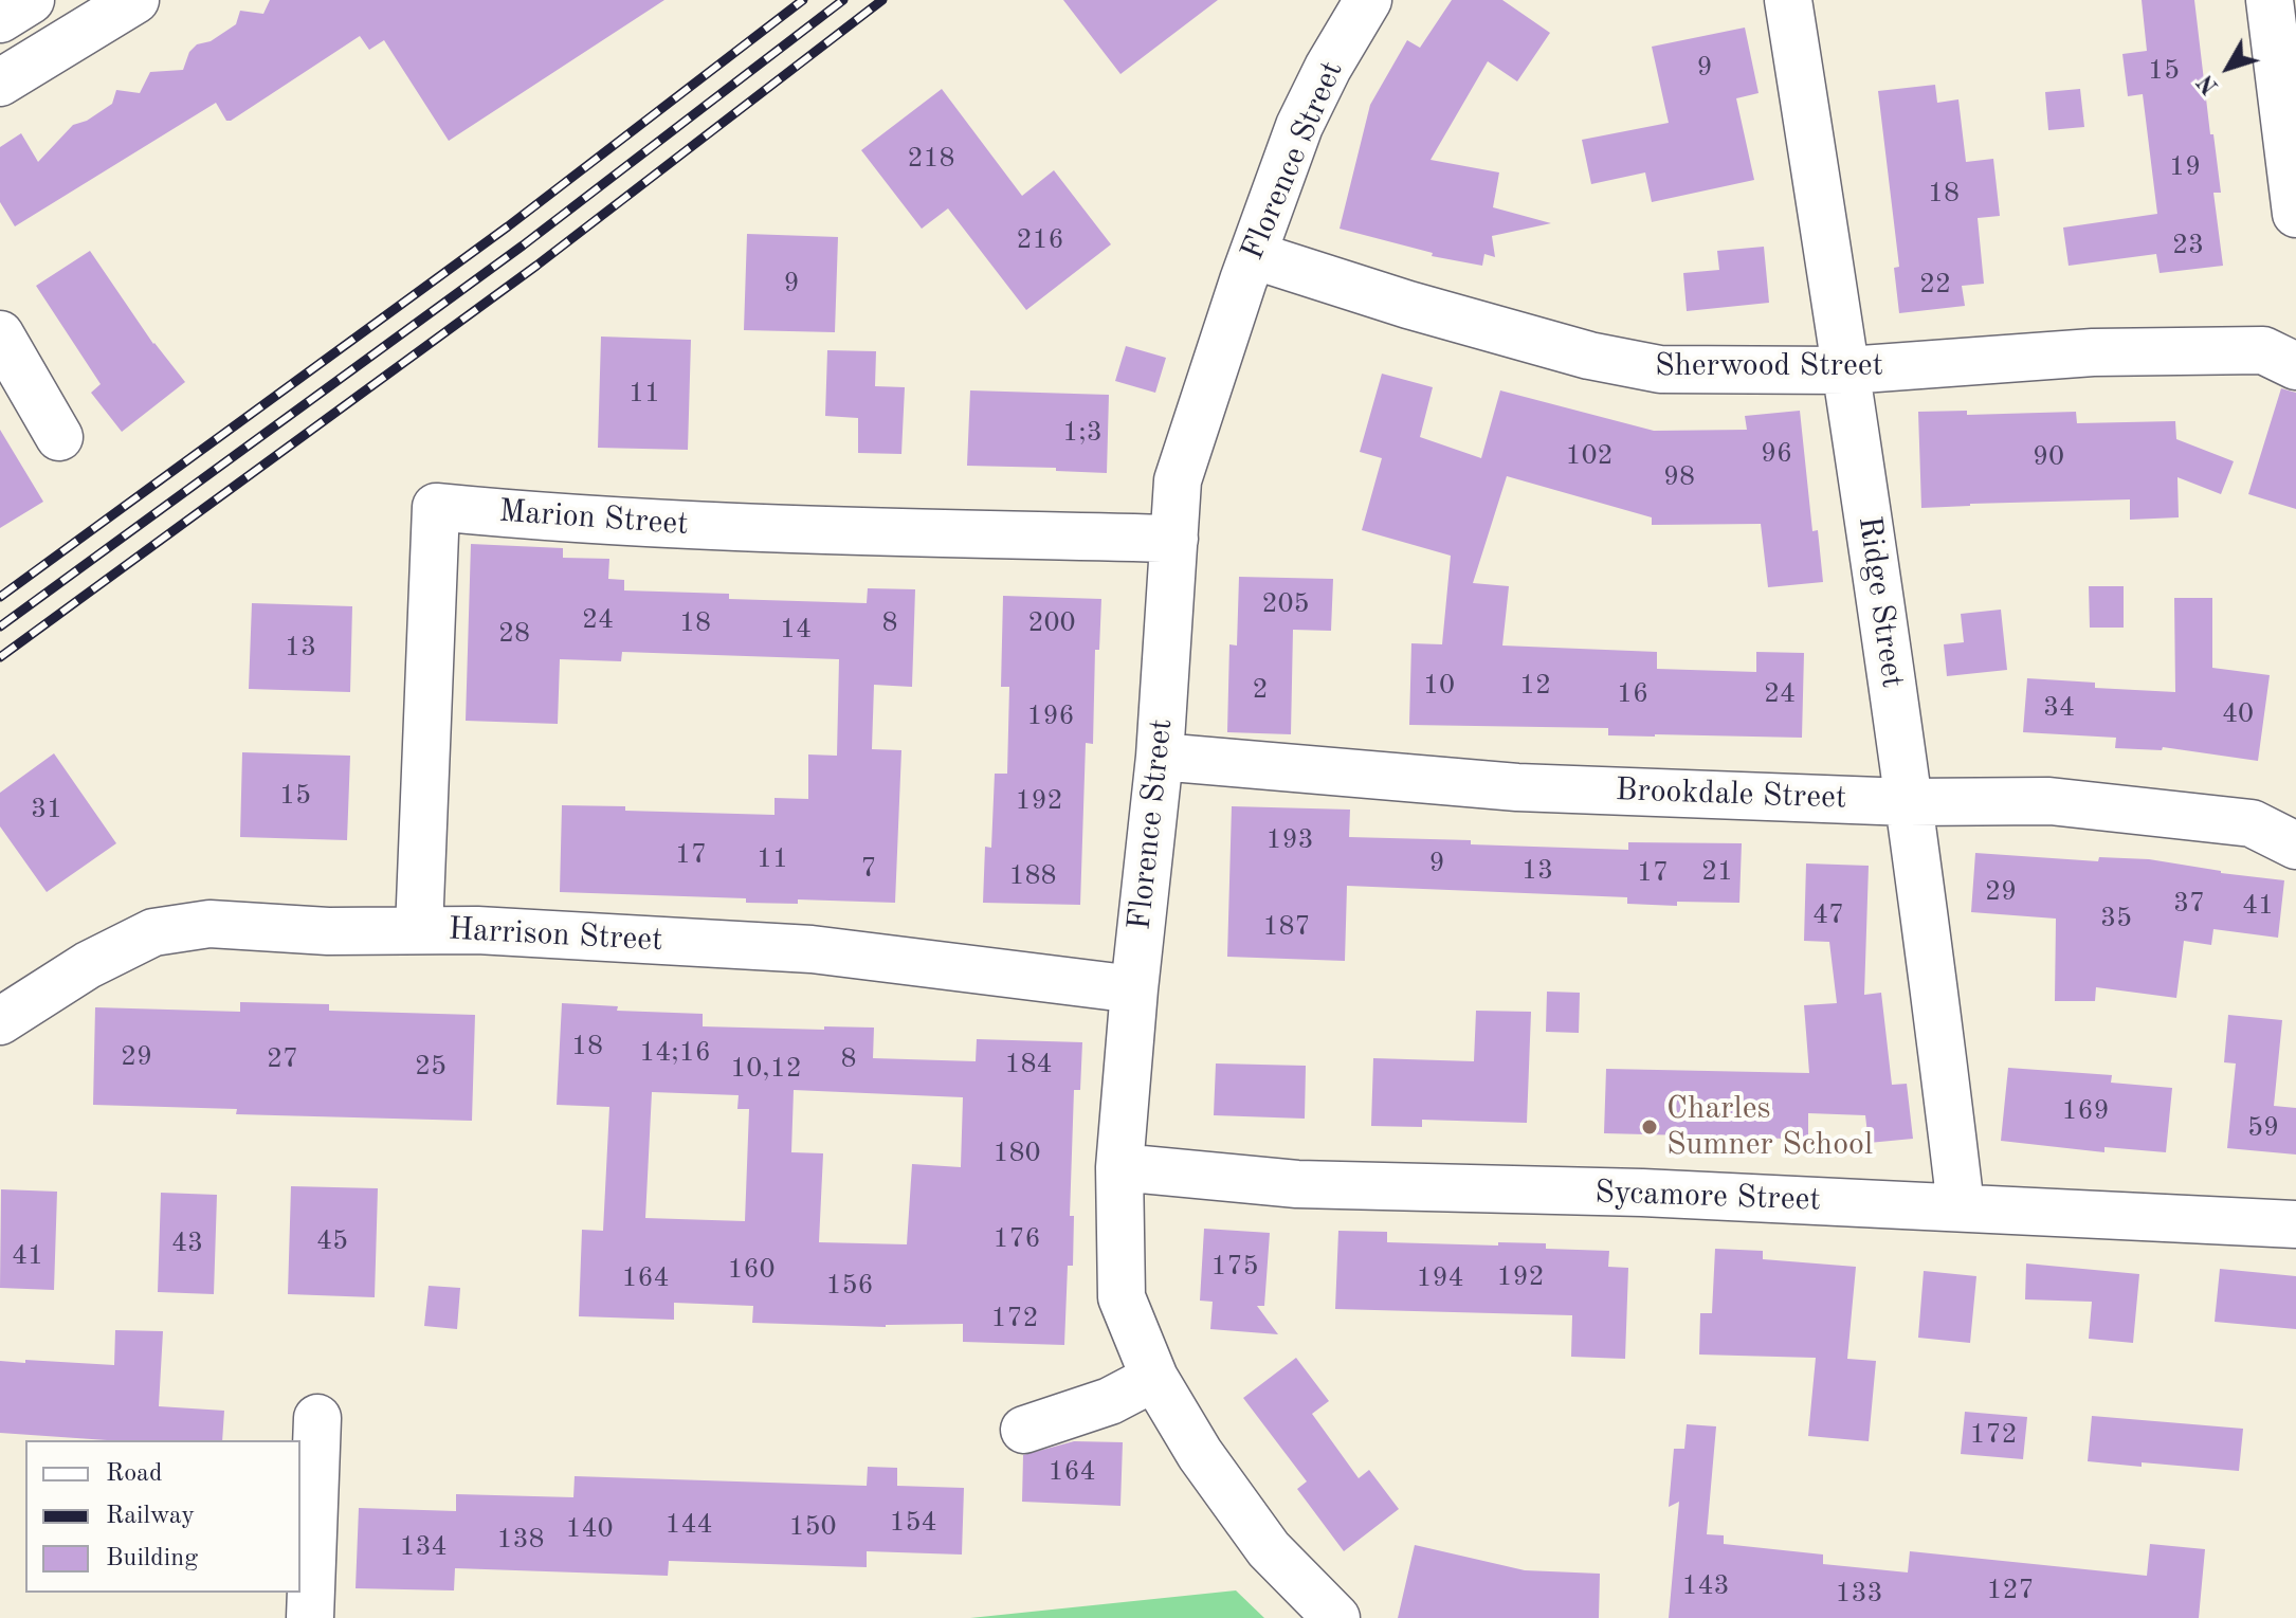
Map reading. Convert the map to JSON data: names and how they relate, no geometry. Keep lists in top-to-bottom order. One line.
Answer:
{"streets":{"street":["Florence Street","Sherwood Street","Marion Street","Ridge Street","Brookdale Street","Harrison Street","Sycamore Street"]},"crossings":[["Florence Street","Sherwood Street"],["Florence Street","Marion Street"],["Florence Street","Brookdale Street"],["Florence Street","Harrison Street"],["Florence Street","Sycamore Street"],["Sherwood Street","Ridge Street"],["Marion Street","Harrison Street"],["Ridge Street","Brookdale Street"],["Ridge Street","Sycamore Street"]],"places":["Charles Sumner School"],"house_numbers":["9","15","218","19","18","216","23","9","22","11","1;3","96","102","90","98","205","24","18","8","200","14","28","13","10","12","2","16","24","34","40","196","15","192","31","193","17","11","9","7","13","21","17","188","29","37","41","47","35","187","18","14;16","29","27","8","184","25","10,12","169","59","180","176","45","43","41","175","160","192","164","194","156","172","172","164","154","144","150","140","138","134","143","127","133"],"legend":["Road","Railway","Building"],"north":"bottom left"}
